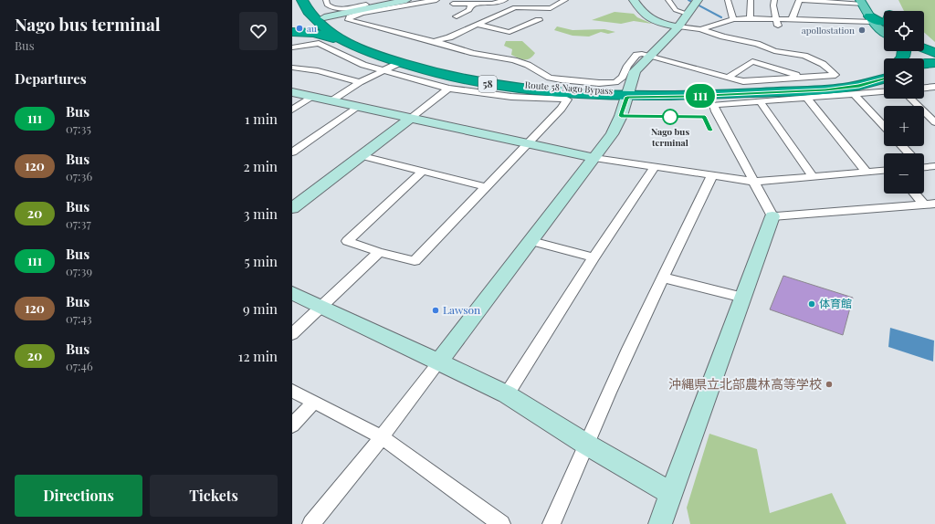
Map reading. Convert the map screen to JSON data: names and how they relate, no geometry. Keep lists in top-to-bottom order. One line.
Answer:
{"streets":{"highway":["58","Route 58 Nago Bypass"]},"places":["au","apollostation","Nago bus terminal","体育館","Lawson","沖縄県立北部農林高等学校"],"lines":["bus line 111"],"page":{"heading":[["Nago bus terminal","Bus"],"Departures"],"on_map":"111","map_buttons":["+","−"],"list":[{"mark":"111","name":"Bus","note":"07:35","value":"1 min"},{"mark":"120","name":"Bus","note":"07:36","value":"2 min"},{"mark":"20","name":"Bus","note":"07:37","value":"3 min"},{"mark":"111","name":"Bus","note":"07:39","value":"5 min"},{"mark":"120","name":"Bus","note":"07:43","value":"9 min"},{"mark":"20","name":"Bus","note":"07:46","value":"12 min"}],"buttons":["Directions","Tickets"]}}
